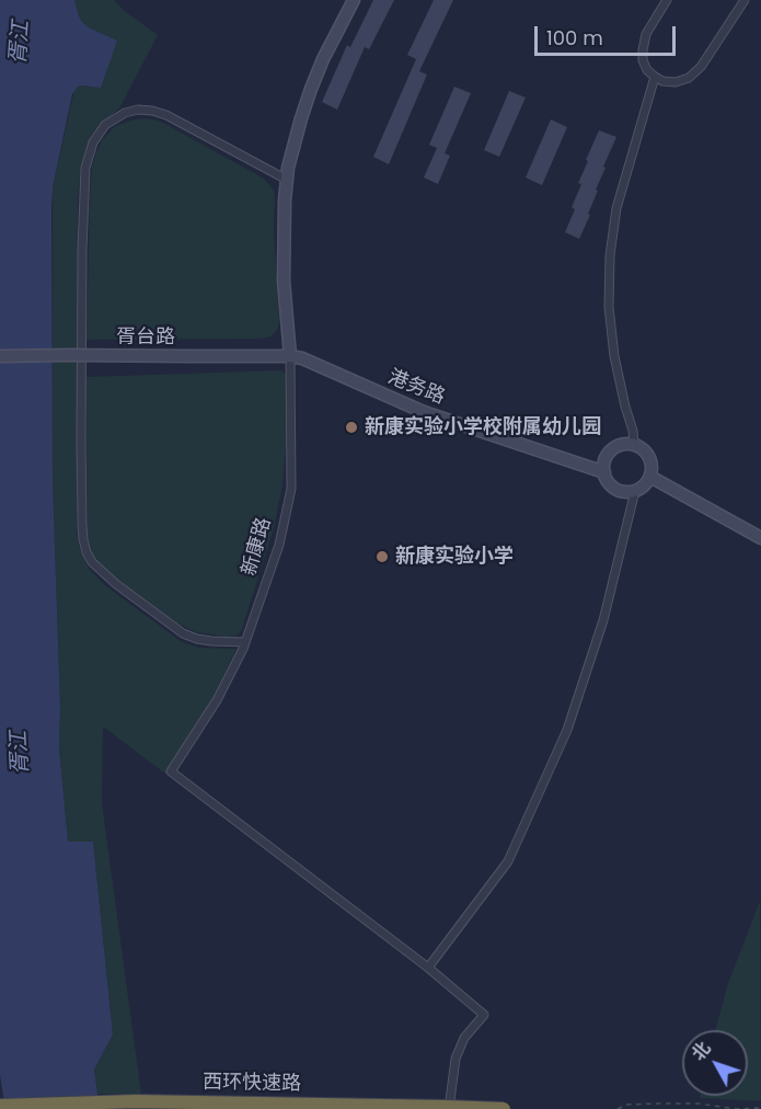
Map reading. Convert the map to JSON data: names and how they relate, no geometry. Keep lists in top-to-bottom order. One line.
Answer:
{"streets":{"highway":["西环快速路"],"street":["胥台路","港务路","新康路"]},"crossings":[["胥台路","港务路"],["胥台路","新康路"],["港务路","新康路"]],"water":["胥江"],"places":["新康实验小学校附属幼儿园","新康实验小学"],"scale_bar":"100 m","north":"top left"}
